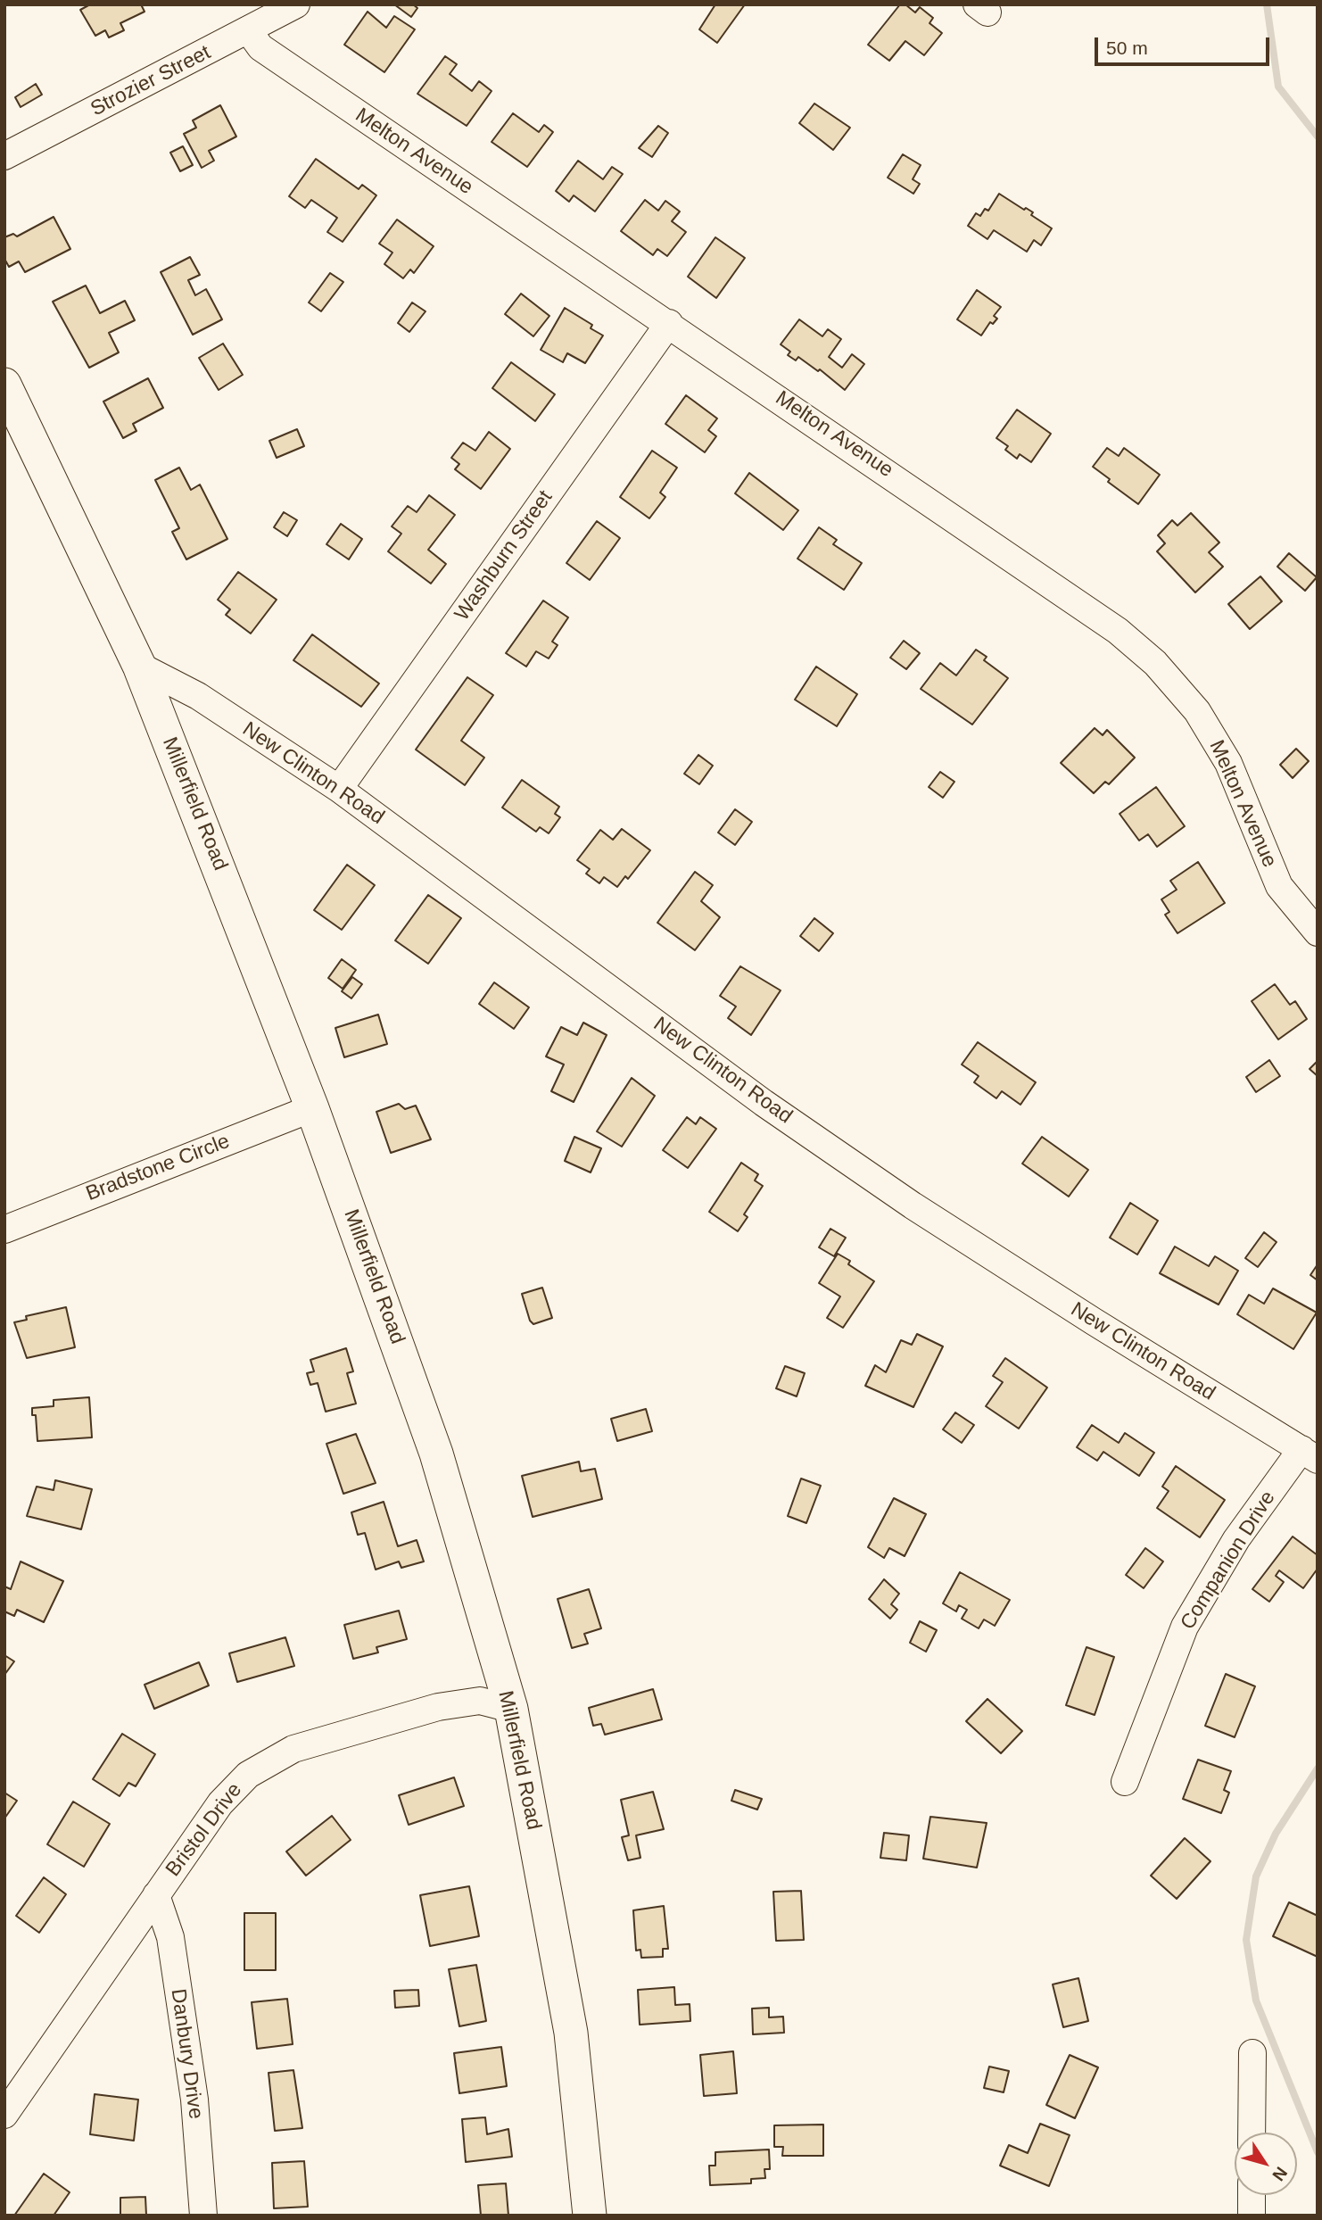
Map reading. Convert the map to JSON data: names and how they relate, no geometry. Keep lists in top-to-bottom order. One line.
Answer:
{"streets":{"main road":["Millerfield Road"],"street":["Strozier Street","Melton Avenue","Washburn Street","New Clinton Road","Bradstone Circle","Companion Drive","Bristol Drive","Danbury Drive"]},"crossings":[["Strozier Street","Melton Avenue"],["Melton Avenue","Washburn Street"],["Washburn Street","New Clinton Road"],["New Clinton Road","Millerfield Road"],["New Clinton Road","Companion Drive"],["Millerfield Road","Bradstone Circle"],["Millerfield Road","Bristol Drive"],["Bristol Drive","Danbury Drive"]],"scale_bar":"50 m","north":"bottom right"}
